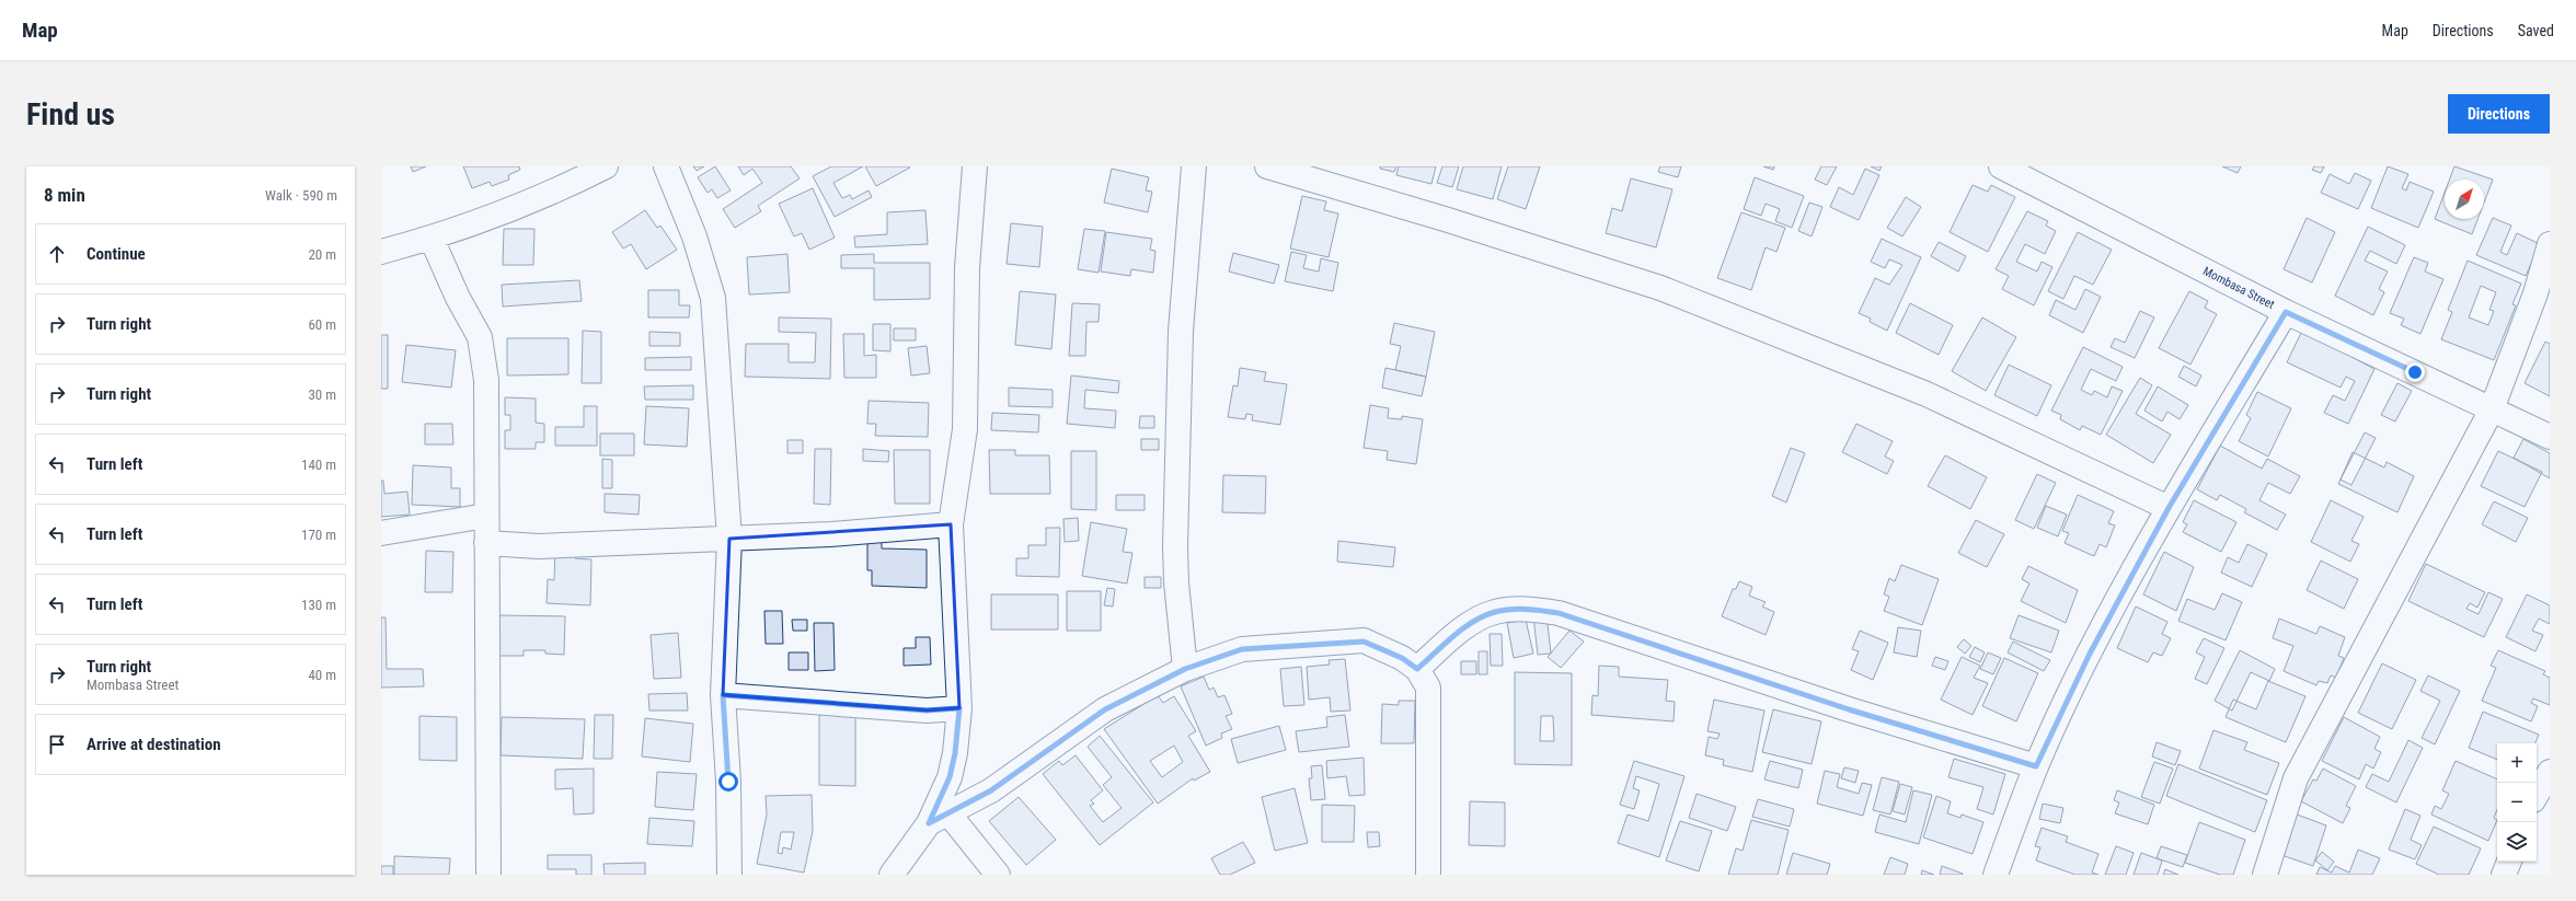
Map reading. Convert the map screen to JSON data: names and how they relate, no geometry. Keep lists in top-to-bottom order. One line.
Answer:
{"streets":{"street":["Mombasa Street"]},"north":"top right","page":{"header":"Map","nav":["Map","Directions","Saved"],"buttons":"Directions","title":"Find us","heading":["8 min","Walk · 590 m"],"list":[["Continue","20 m"],["Turn right","60 m"],["Turn right","30 m"],["Turn left","140 m"],["Turn left","170 m"],["Turn left","130 m"],["Turn right","Mombasa Street","40 m"],"Arrive at destination"],"map_buttons":["+","−"]}}
